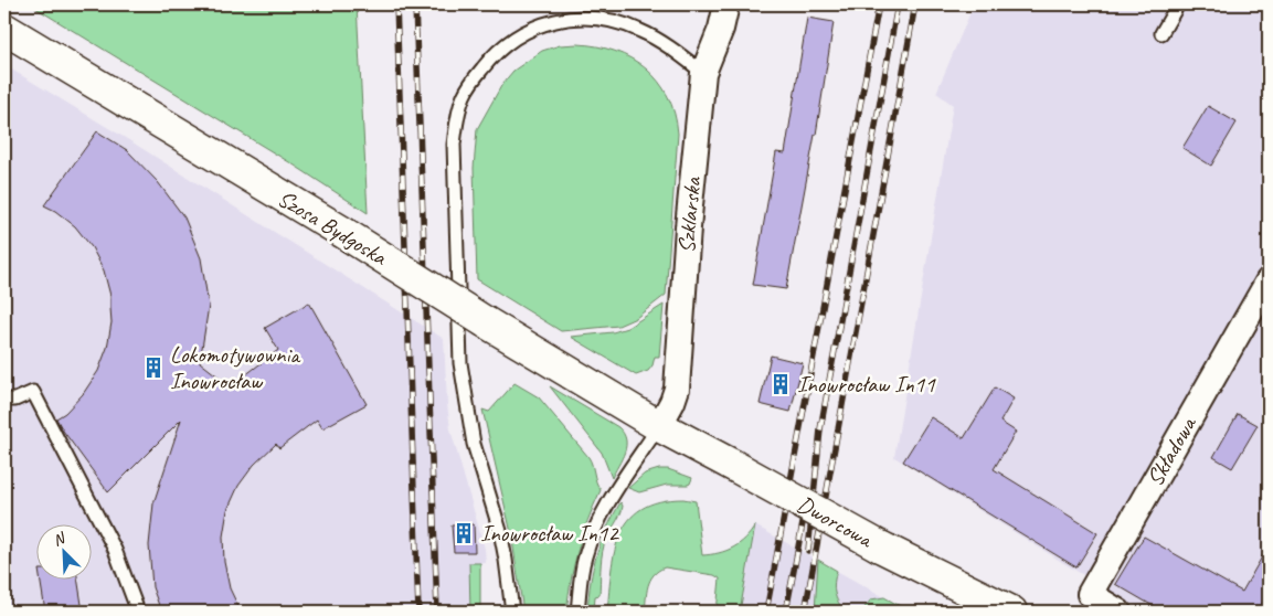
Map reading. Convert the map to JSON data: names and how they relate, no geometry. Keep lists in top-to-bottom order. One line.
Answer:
{"streets":{"main road":["Szosa Bydgoska","Dworcowa"],"street":["Szklarska","Składowa"]},"crossings":[["Szklarska","Szosa Bydgoska"],["Szklarska","Dworcowa"],["Szosa Bydgoska","Dworcowa"]],"places":{"building":["Lokomotywownia Inowrocław","Inowrocław In11","Inowrocław In12"]},"north":"top left"}
